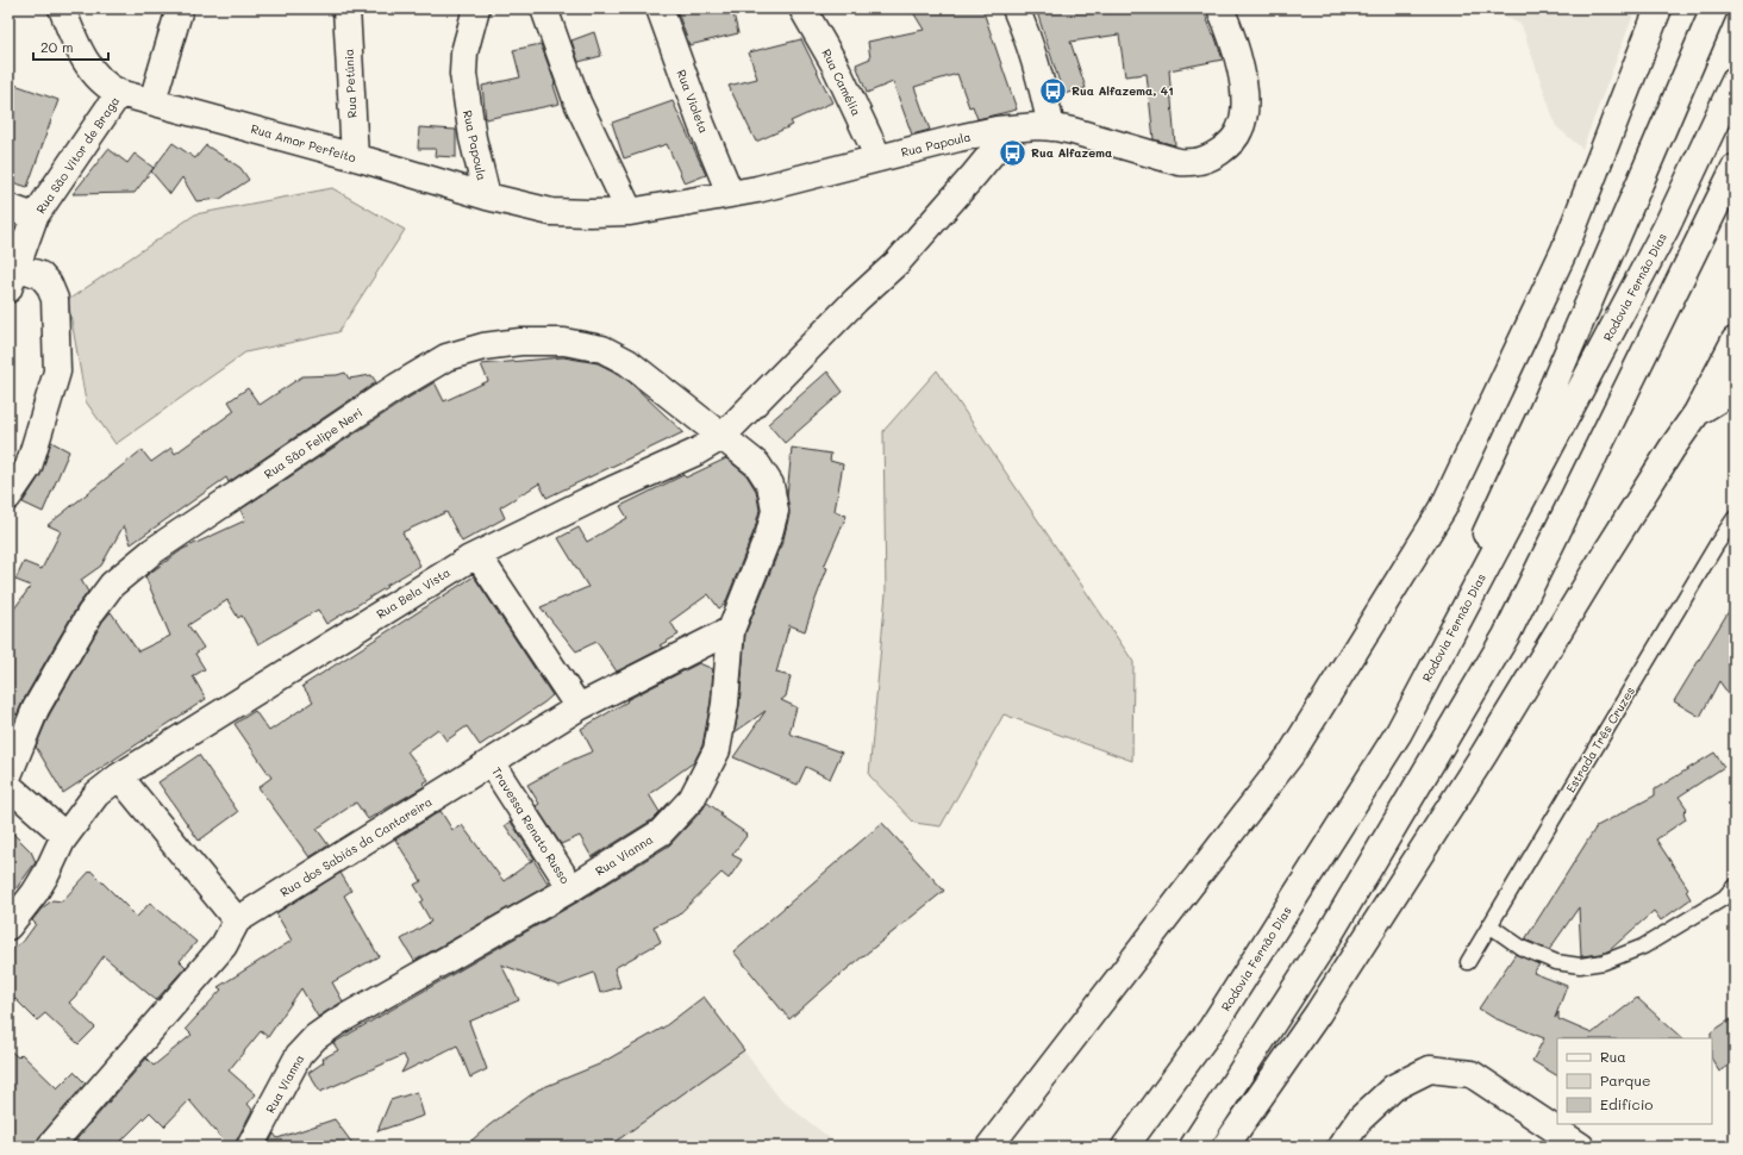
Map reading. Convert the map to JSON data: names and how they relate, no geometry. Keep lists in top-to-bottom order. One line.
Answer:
{"streets":{"main road":["Rua Camélia","Rua Petúnia","Rua Violeta","Rua Amor Perfeito","Rua Papoula","Rua São Vitor de Braga","Rodovia Fernão Dias","Rua São Felipe Neri","Rua Bela Vista","Travessa Renato Russo","Rua dos Sabiás da Cantareira","Rua Vianna"],"lane":["Estrada Três Cruzes"]},"crossings":[["Rua Camélia","Rua Papoula"],["Rua Petúnia","Rua Amor Perfeito"],["Rua Violeta","Rua Papoula"],["Rua Amor Perfeito","Rua Papoula"],["Rua Amor Perfeito","Rua São Vitor de Braga"],["Rua São Felipe Neri","Rua Bela Vista"],["Rua São Felipe Neri","Rua Vianna"],["Rua Bela Vista","Rua Vianna"],["Travessa Renato Russo","Rua dos Sabiás da Cantareira"],["Travessa Renato Russo","Rua Vianna"],["Rua dos Sabiás da Cantareira","Rua Vianna"]],"places":{"bus stop":["Rua Alfazema, 41","Rua Alfazema"]},"legend":["Rua","Parque","Edifício"],"scale_bar":"20 m"}
